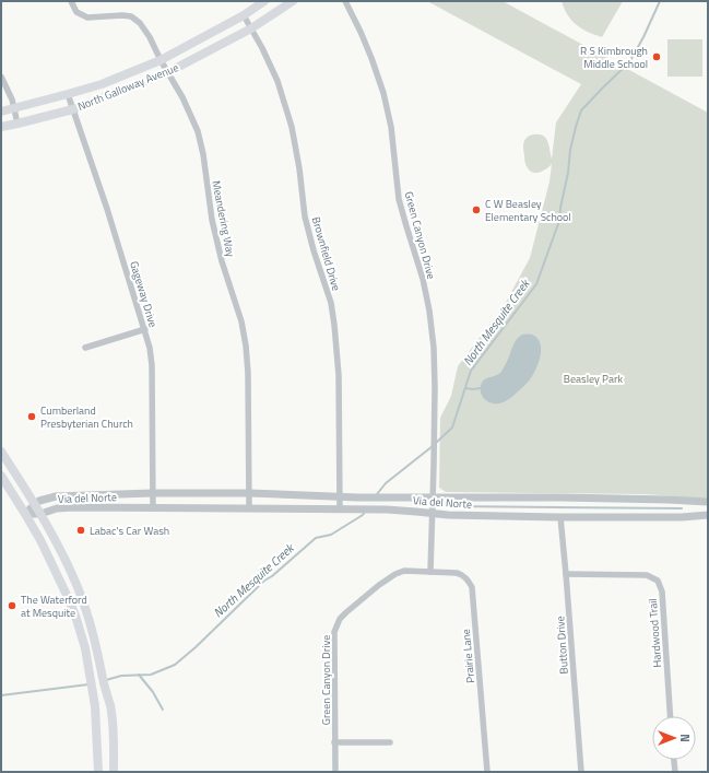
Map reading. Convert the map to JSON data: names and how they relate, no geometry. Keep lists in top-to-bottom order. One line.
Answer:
{"streets":{"main road":["North Galloway Avenue"],"street":["Meandering Way","Green Canyon Drive","Brownfield Drive","Gageway Drive","Via del Norte","Hardwood Trail","Button Drive","Prairie Lane"]},"crossings":[["North Galloway Avenue","Meandering Way"],["North Galloway Avenue","Brownfield Drive"],["North Galloway Avenue","Gageway Drive"],["Meandering Way","Via del Norte"],["Green Canyon Drive","Via del Norte"],["Green Canyon Drive","Prairie Lane"],["Brownfield Drive","Via del Norte"],["Gageway Drive","Via del Norte"],["Via del Norte","Button Drive"],["Hardwood Trail","Button Drive"]],"water":["North Mesquite Creek"],"parks":["Beasley Park"],"places":["R S Kimbrough Middle School","C W Beasley Elementary School","Cumberland Presbyterian Church","Labac's Car Wash","The Waterford at Mesquite"],"north":"right"}
